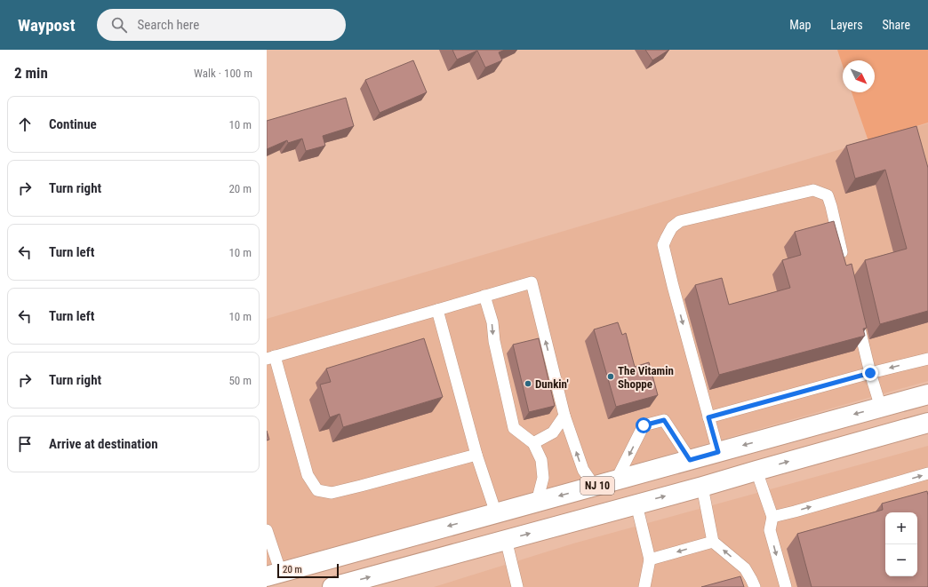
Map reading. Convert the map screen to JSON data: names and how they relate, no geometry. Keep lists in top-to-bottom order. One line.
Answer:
{"streets":{"main road":["NJ 10"]},"places":["The Vitamin Shoppe","Dunkin'"],"scale_bar":"20 m","north":"bottom right","page":{"header":"Waypost","search":"Search here","nav":["Map","Layers","Share"],"heading":["2 min","Walk · 100 m"],"list":[["Continue","10 m"],["Turn right","20 m"],["Turn left","10 m"],["Turn left","10 m"],["Turn right","50 m"],"Arrive at destination"],"map_buttons":["+","−"],"scale":"20 m"}}
